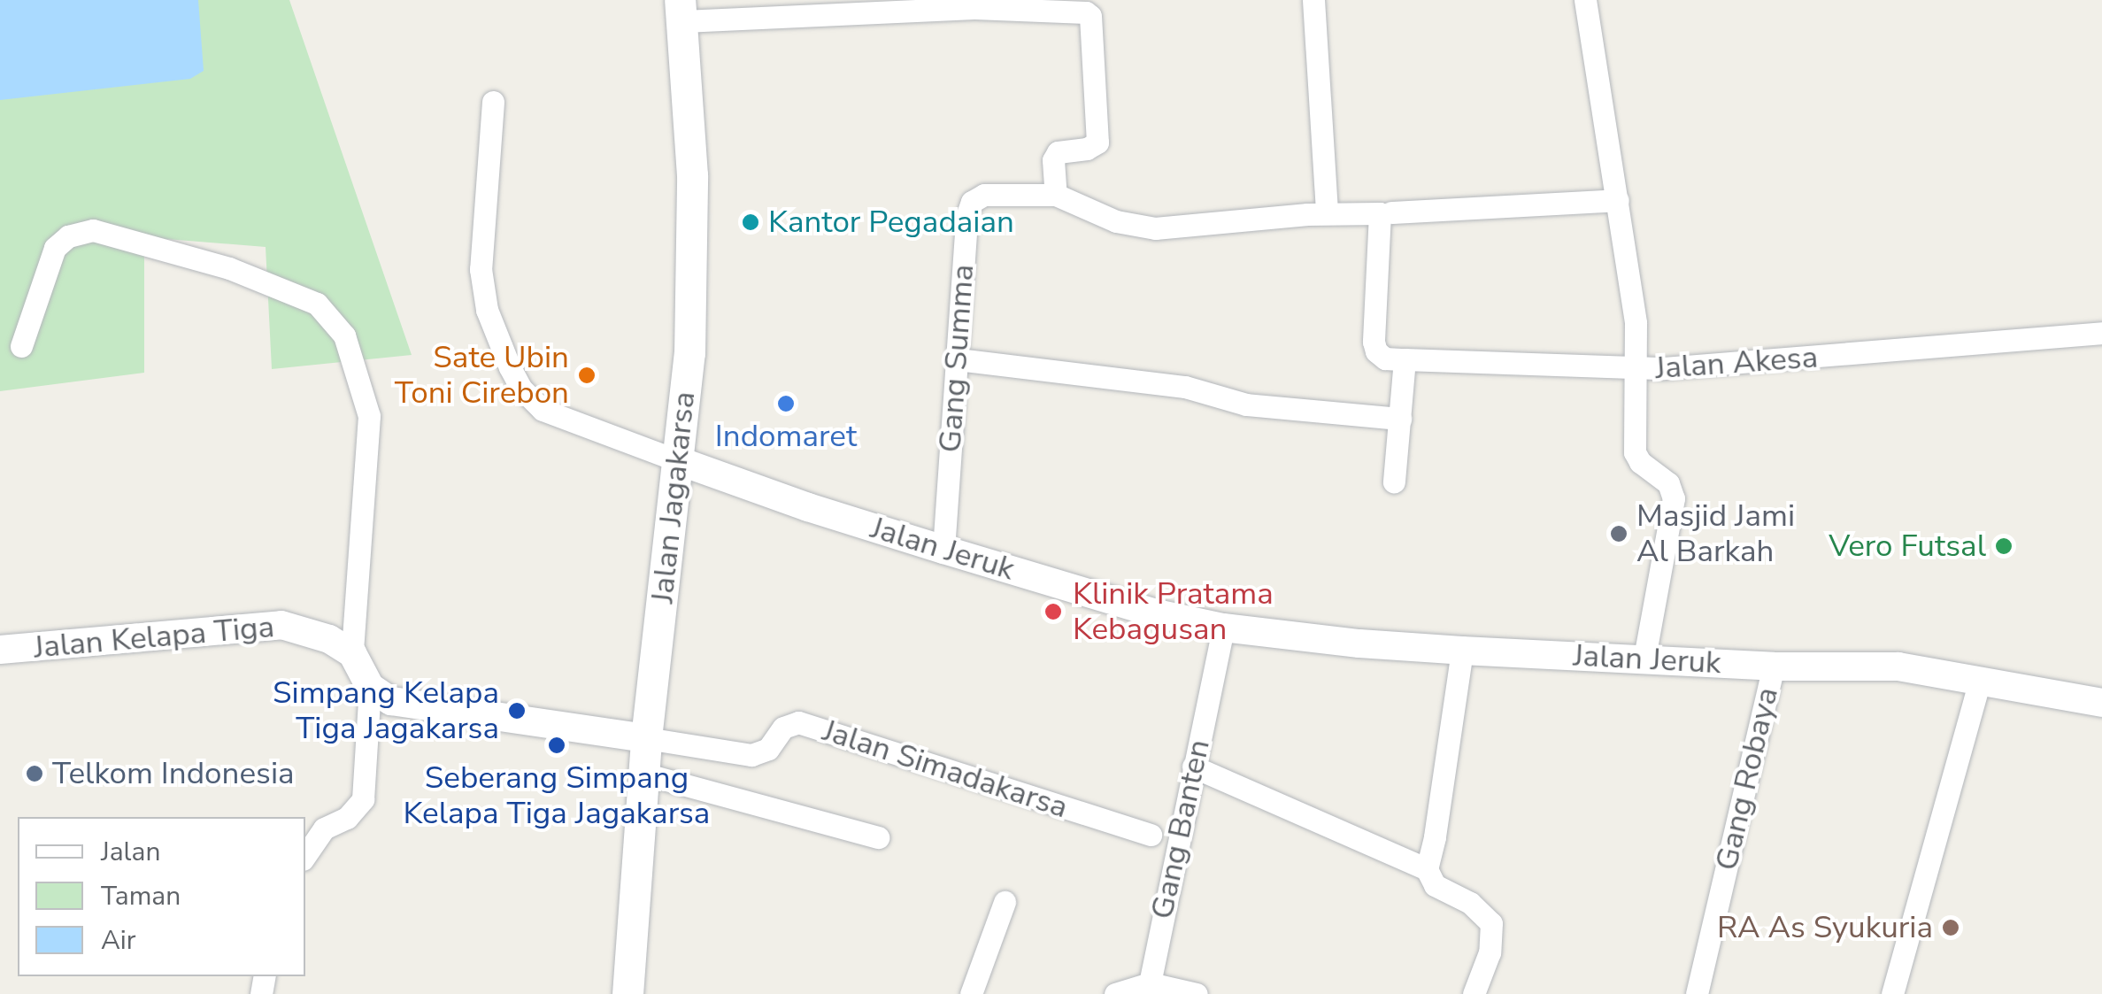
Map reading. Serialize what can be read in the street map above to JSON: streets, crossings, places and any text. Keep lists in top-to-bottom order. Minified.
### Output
{"streets":{"main road":["Jalan Jagakarsa"],"street":["Gang Summa","Jalan Akesa","Jalan Jeruk","Jalan Kelapa Tiga","Jalan Simadakarsa","Gang Robaya","Gang Banten"]},"crossings":[["Gang Summa","Jalan Jeruk"],["Jalan Jagakarsa","Jalan Jeruk"],["Jalan Jagakarsa","Jalan Simadakarsa"],["Jalan Jeruk","Gang Robaya"],["Jalan Jeruk","Gang Banten"]],"places":["Kantor Pegadaian","Sate Ubin Toni Cirebon","Indomaret","Masjid Jami Al Barkah","Vero Futsal","Klinik Pratama Kebagusan","Simpang Kelapa Tiga Jagakarsa","Seberang Simpang Kelapa Tiga Jagakarsa","Telkom Indonesia","RA As Syukuria"],"legend":["Jalan","Taman","Air"]}
